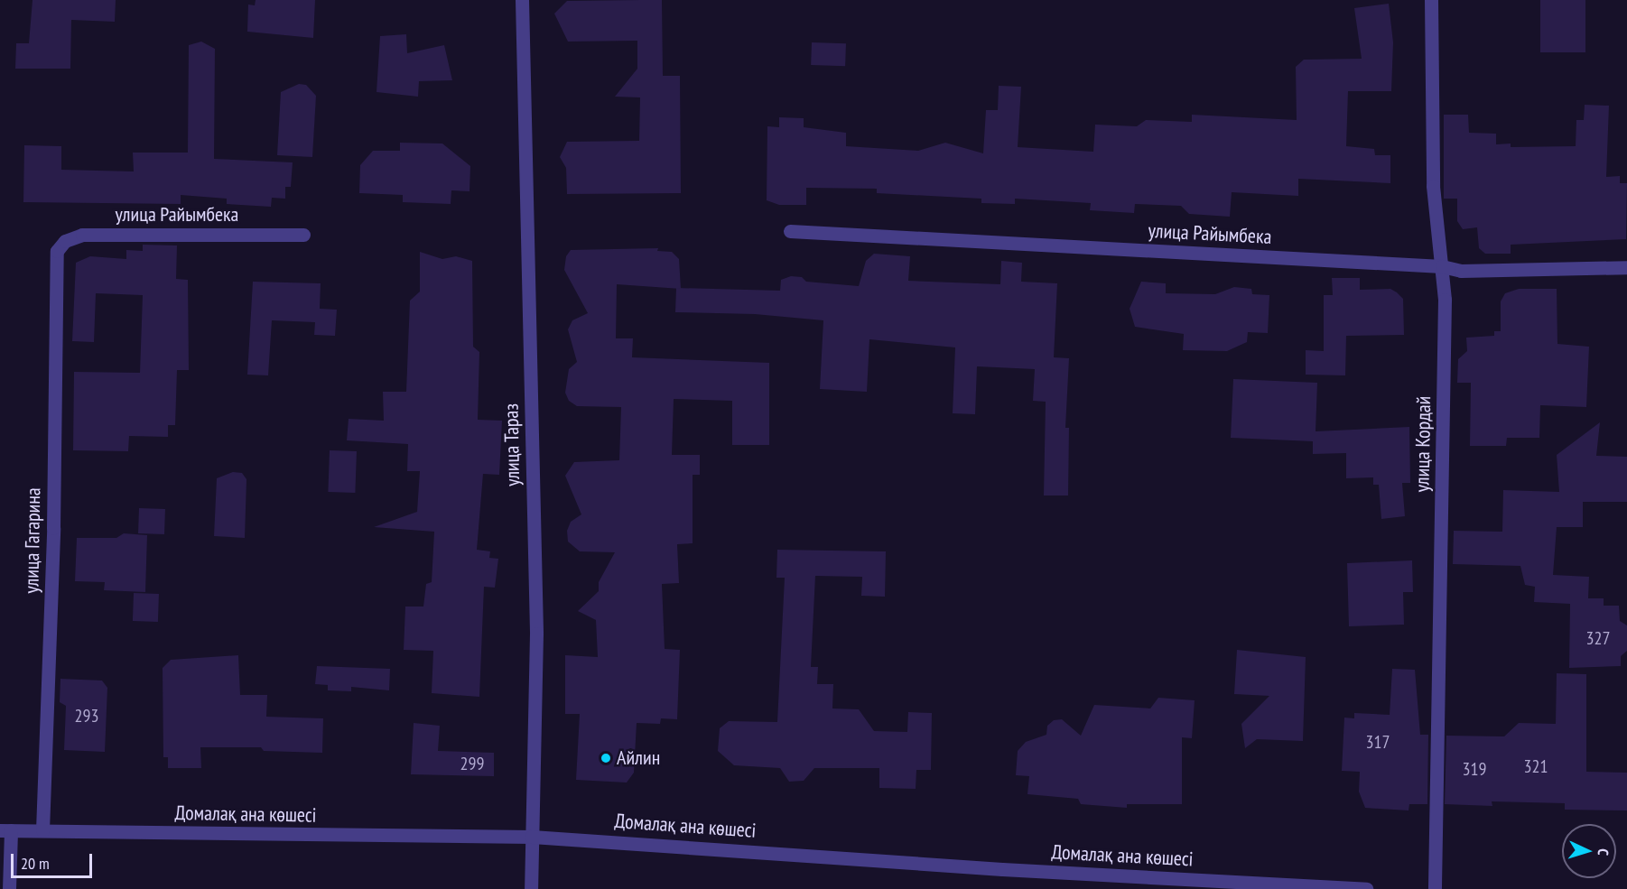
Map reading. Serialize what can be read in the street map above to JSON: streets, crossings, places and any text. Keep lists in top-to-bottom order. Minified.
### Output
{"streets":{"street":["улица Райымбека","улица Кордай","улица Тараз","улица Гагарина","Домалақ ана көшесі"]},"crossings":[["улица Райымбека","улица Кордай"],["улица Райымбека","улица Гагарина"],["улица Тараз","Домалақ ана көшесі"],["улица Гагарина","Домалақ ана көшесі"]],"places":["Айлин"],"house_numbers":["327","293","317","299","321","319"],"scale_bar":"20 m","north":"right"}
